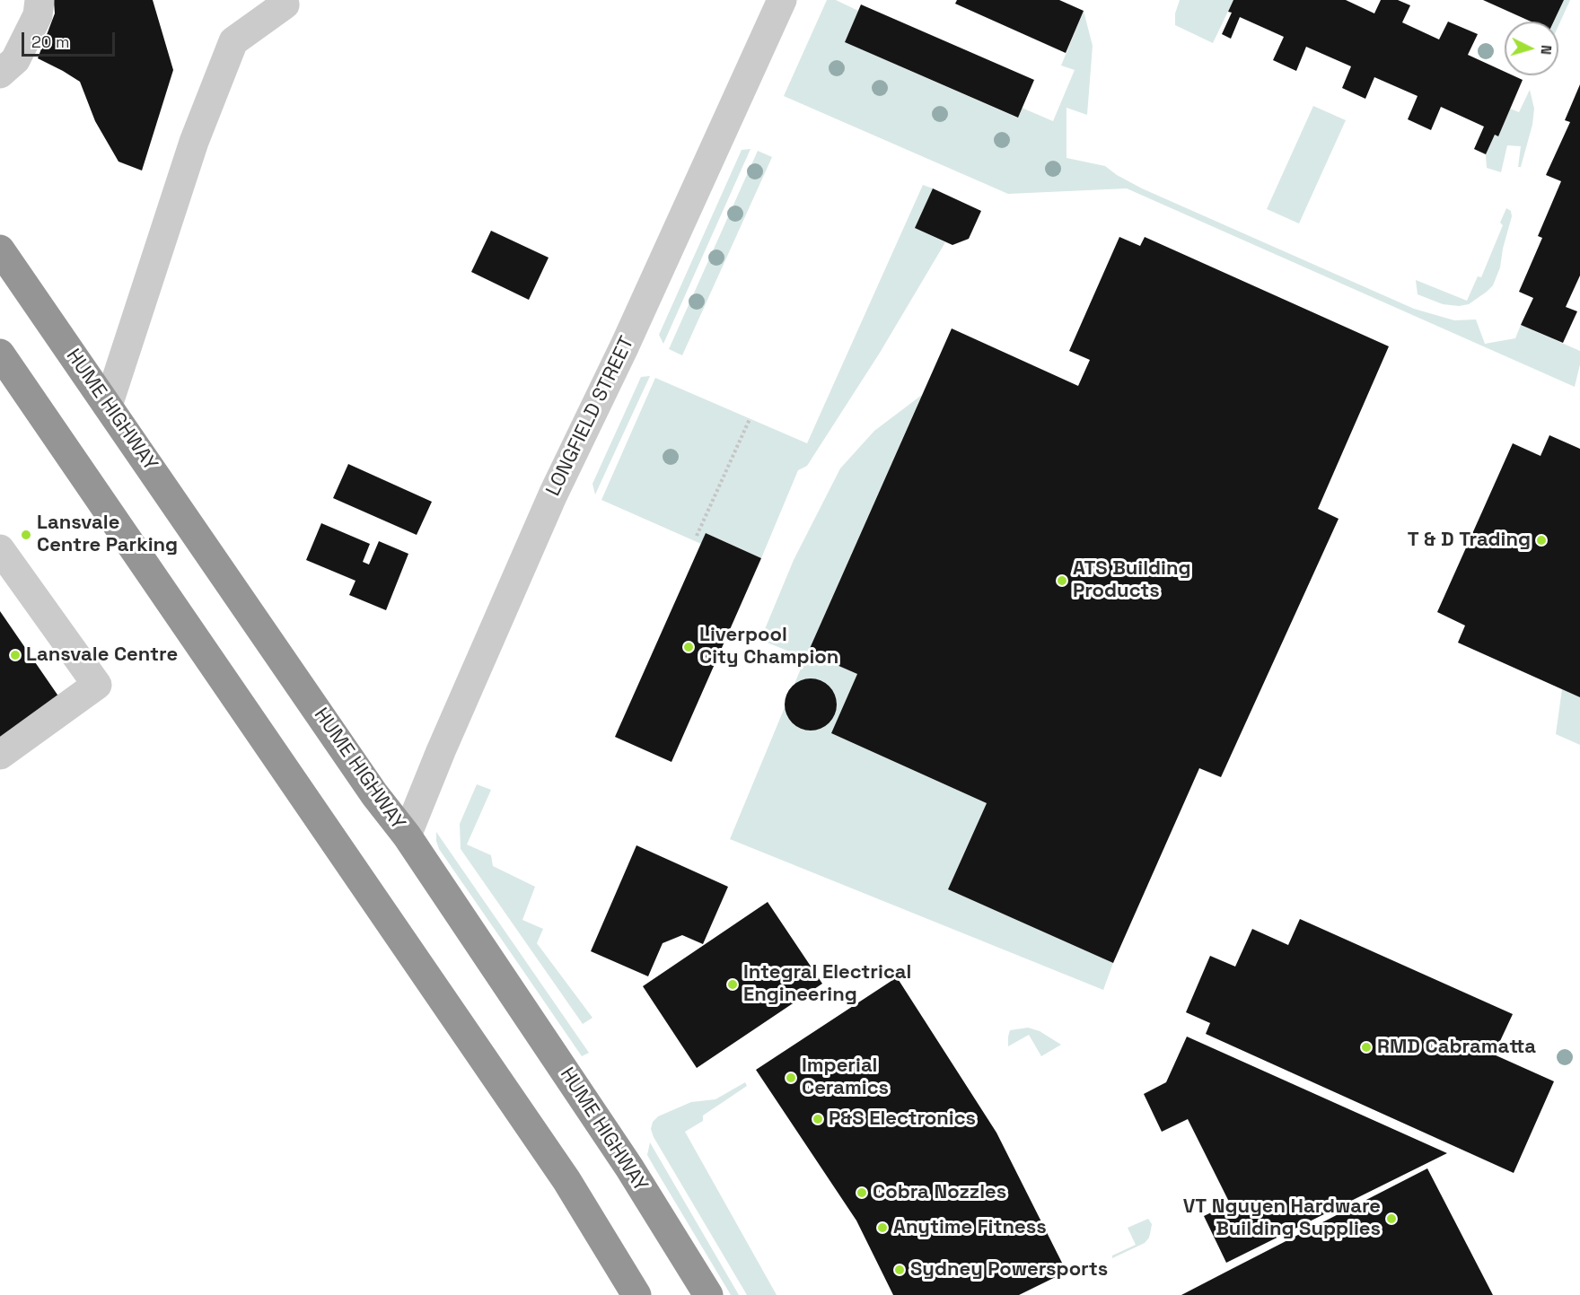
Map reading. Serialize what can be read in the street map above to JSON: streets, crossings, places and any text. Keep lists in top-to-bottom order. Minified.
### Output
{"streets":{"highway":["HUME HIGHWAY"],"street":["LONGFIELD STREET"]},"crossings":[["HUME HIGHWAY","LONGFIELD STREET"]],"places":["Lansvale Centre Parking","T & D Trading","ATS Building Products","Liverpool City Champion","Lansvale Centre","Integral Electrical Engineering","RMD Cabramatta","Imperial Ceramics","P&S Electronics","Cobra Nozzles","VT Nguyen Hardware Building Supplies","Anytime Fitness","Sydney Powersports"],"scale_bar":"20 m","north":"right"}
